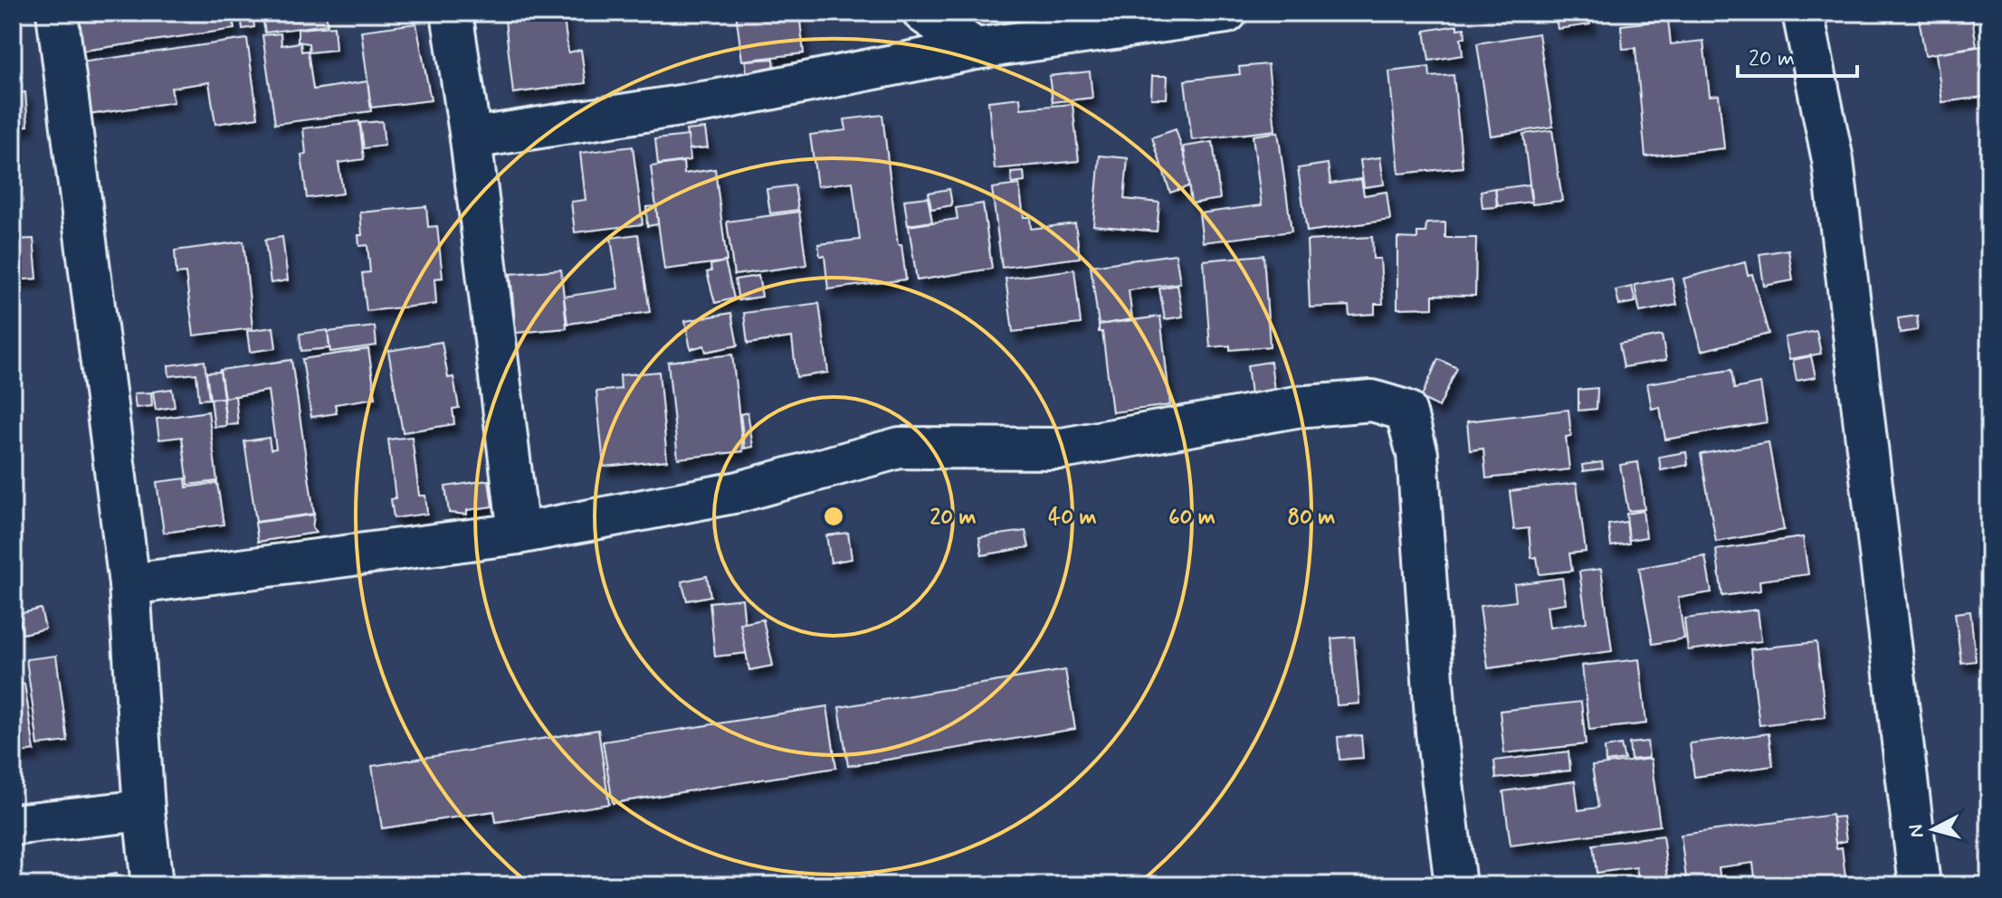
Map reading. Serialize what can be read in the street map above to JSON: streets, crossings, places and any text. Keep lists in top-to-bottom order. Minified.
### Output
{"scale_bar":"20 m","north":"left","rings":["20 m","40 m","60 m","80 m"]}
